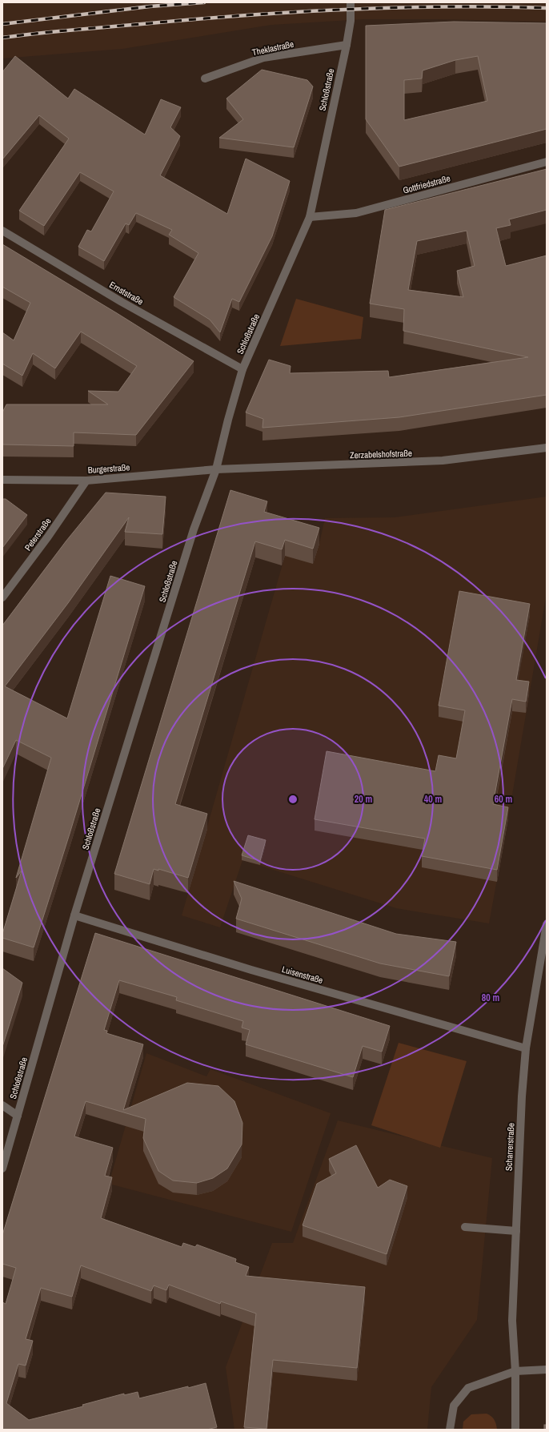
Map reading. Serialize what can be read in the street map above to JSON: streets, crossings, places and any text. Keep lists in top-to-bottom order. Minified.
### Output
{"streets":{"street":["Theklastraße","Schloßstraße","Gottfriedstraße","Ernststraße","Zerzabelshofstraße","Burgerstraße","Peterstraße","Luisenstraße","Scharrerstraße"]},"crossings":[["Theklastraße","Schloßstraße"],["Schloßstraße","Gottfriedstraße"],["Schloßstraße","Ernststraße"],["Schloßstraße","Zerzabelshofstraße"],["Schloßstraße","Burgerstraße"],["Schloßstraße","Luisenstraße"],["Zerzabelshofstraße","Burgerstraße"],["Burgerstraße","Peterstraße"],["Luisenstraße","Scharrerstraße"]],"rings":["20 m","40 m","60 m","80 m"]}
